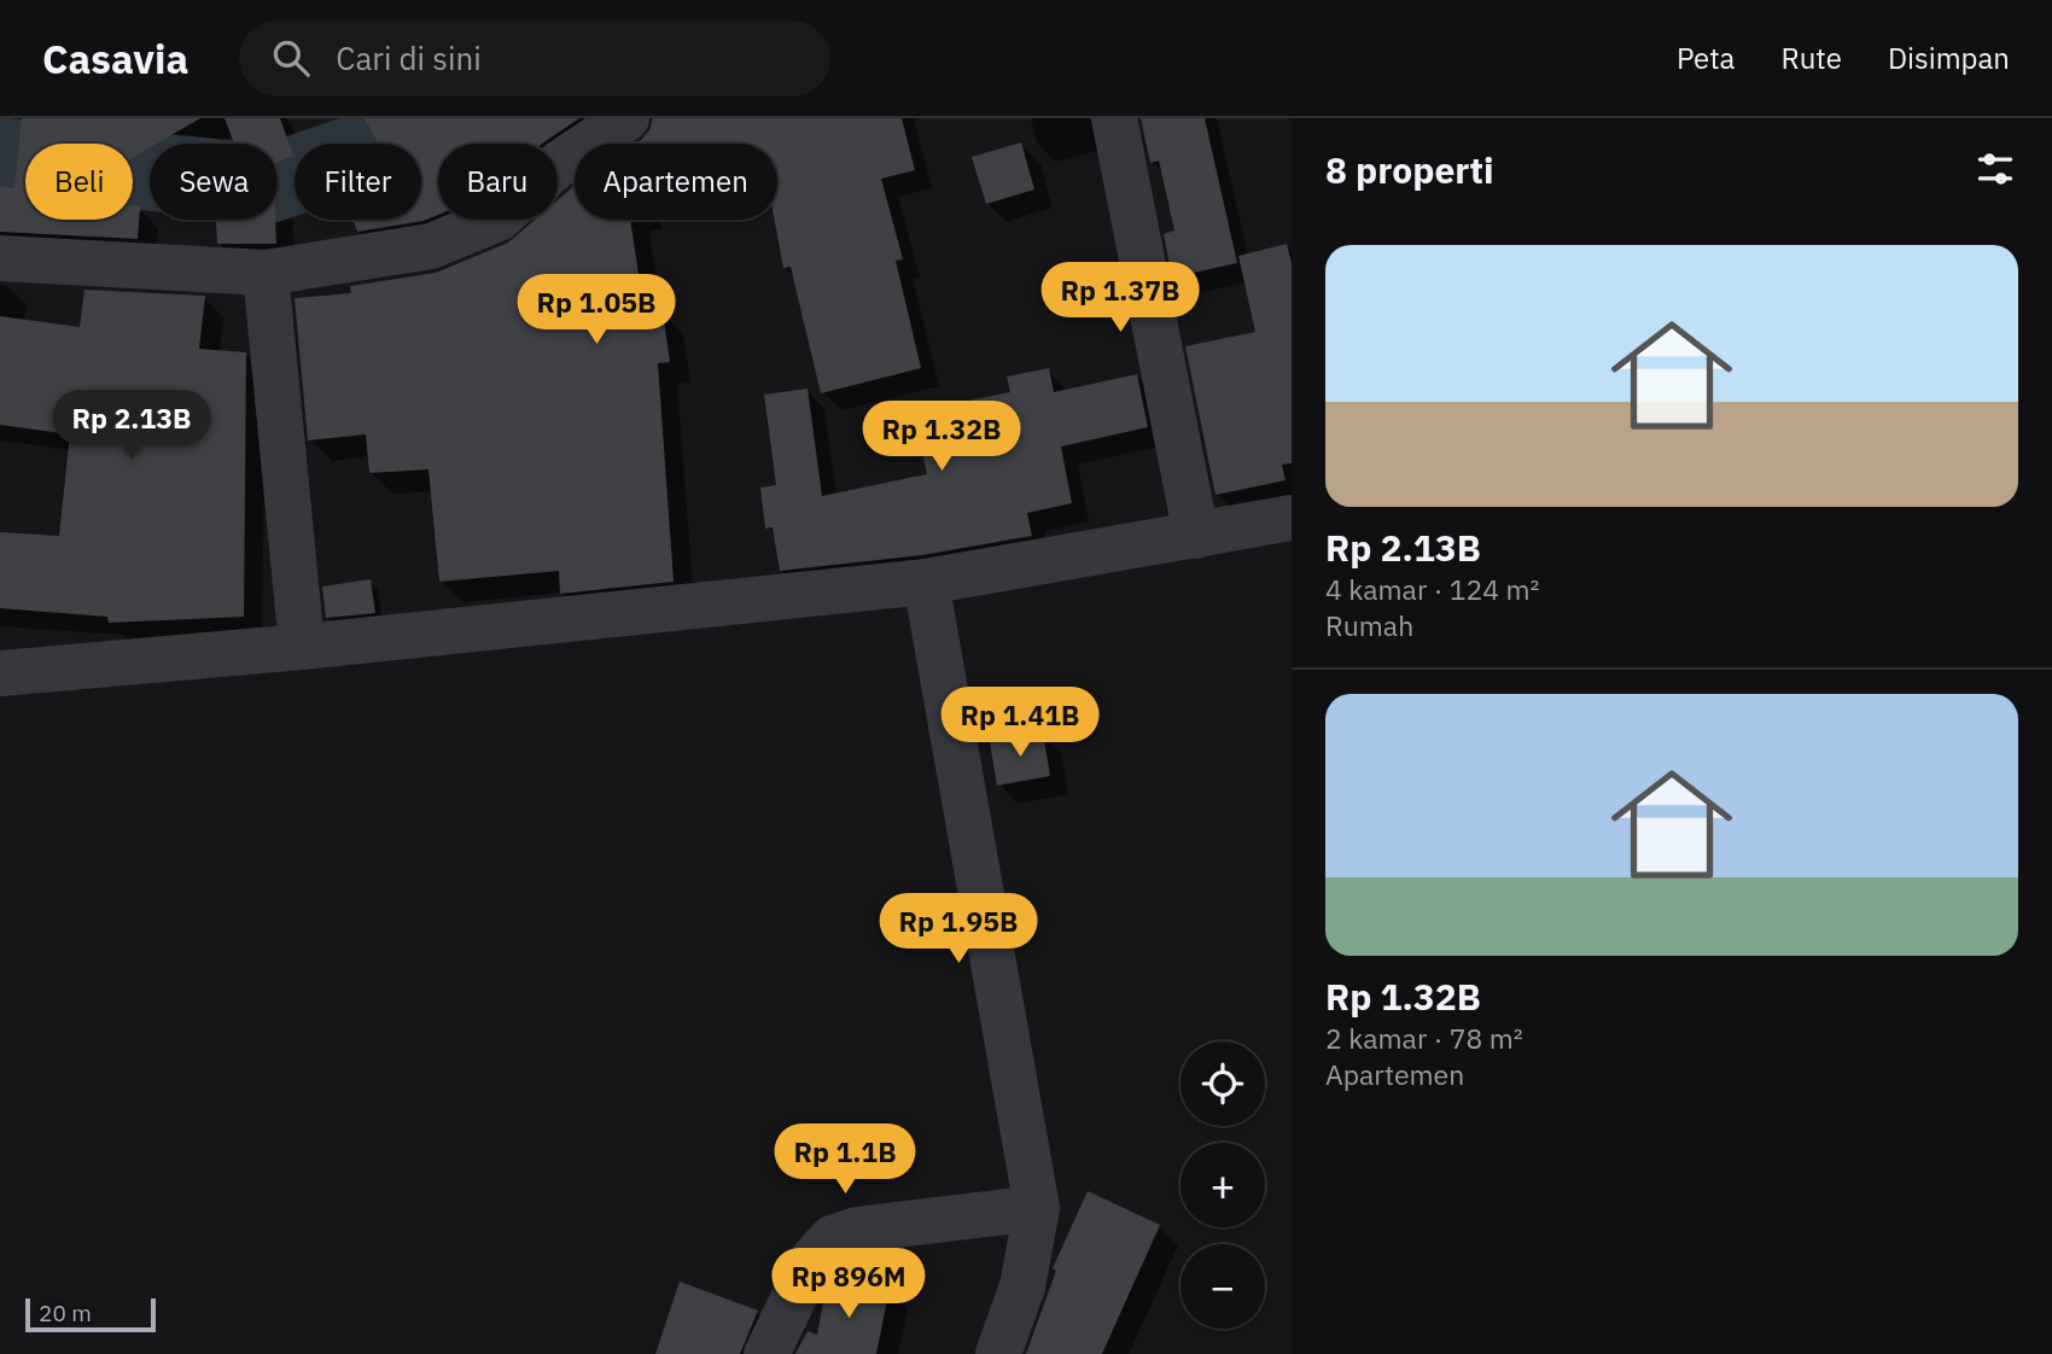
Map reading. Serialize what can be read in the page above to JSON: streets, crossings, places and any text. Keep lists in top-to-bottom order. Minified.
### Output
{"scale_bar":"20 m","page":{"header":"Casavia","search":"Cari di sini","nav":["Peta","Rute","Disimpan"],"heading":"8 properti","chip":["Beli","Sewa","Filter","Baru","Apartemen"],"list":[{"name":"Rp 2.13B","note":"4 kamar · 124 m² · Rumah"},{"name":"Rp 1.32B","note":"2 kamar · 78 m² · Apartemen"}],"price":["Rp 1.37B","Rp 1.05B","Rp 2.13B","Rp 1.32B","Rp 1.41B","Rp 1.95B","Rp 1.1B","Rp 896M"],"map_buttons":["+","−"],"scale":"20 m"}}
